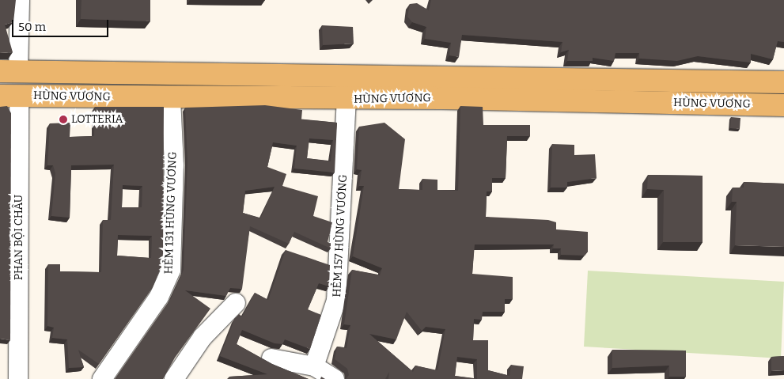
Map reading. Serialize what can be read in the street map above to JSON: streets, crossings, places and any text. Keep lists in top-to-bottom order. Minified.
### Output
{"streets":{"main road":["HÙNG VƯƠNG"],"street":["HẺM 131 HÙNG VƯƠNG","HẺM 157 HÙNG VƯƠNG","PHAN BỘI CHÂU"]},"crossings":[["HÙNG VƯƠNG","HẺM 131 HÙNG VƯƠNG"],["HÙNG VƯƠNG","HẺM 157 HÙNG VƯƠNG"],["HÙNG VƯƠNG","PHAN BỘI CHÂU"]],"places":["LOTTERIA"],"scale_bar":"50 m"}
